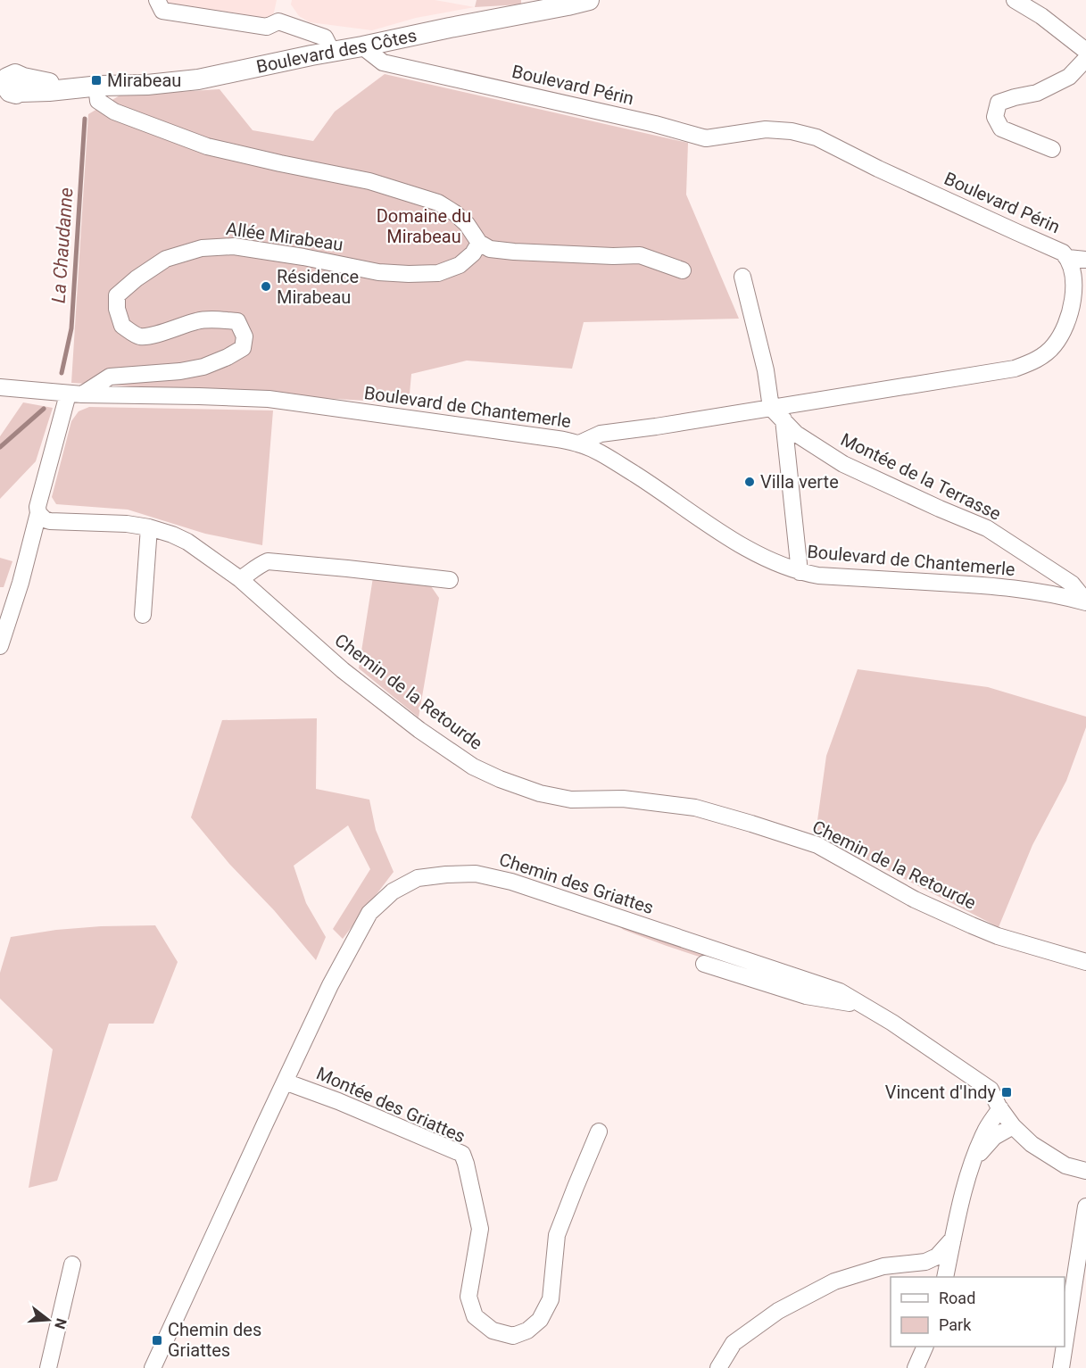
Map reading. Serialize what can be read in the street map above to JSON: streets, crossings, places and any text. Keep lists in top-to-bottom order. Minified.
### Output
{"streets":{"main road":["Boulevard des Côtes"],"street":["Boulevard Périn","Allée Mirabeau","Boulevard de Chantemerle","Montée de la Terrasse","Chemin de la Retourde","Chemin des Griattes","Montée des Griattes"]},"crossings":[["Boulevard des Côtes","Boulevard Périn"],["Boulevard Périn","Boulevard de Chantemerle"],["Boulevard Périn","Montée de la Terrasse"],["Allée Mirabeau","Boulevard de Chantemerle"],["Boulevard de Chantemerle","Montée de la Terrasse"],["Chemin des Griattes","Montée des Griattes"]],"water":["La Chaudanne"],"parks":["Domaine du Mirabeau"],"places":{"transit":["Mirabeau","Vincent d'Indy","Chemin des Griattes"],"other":["Résidence Mirabeau","Villa verte"]},"legend":["Road","Park"],"north":"right"}
